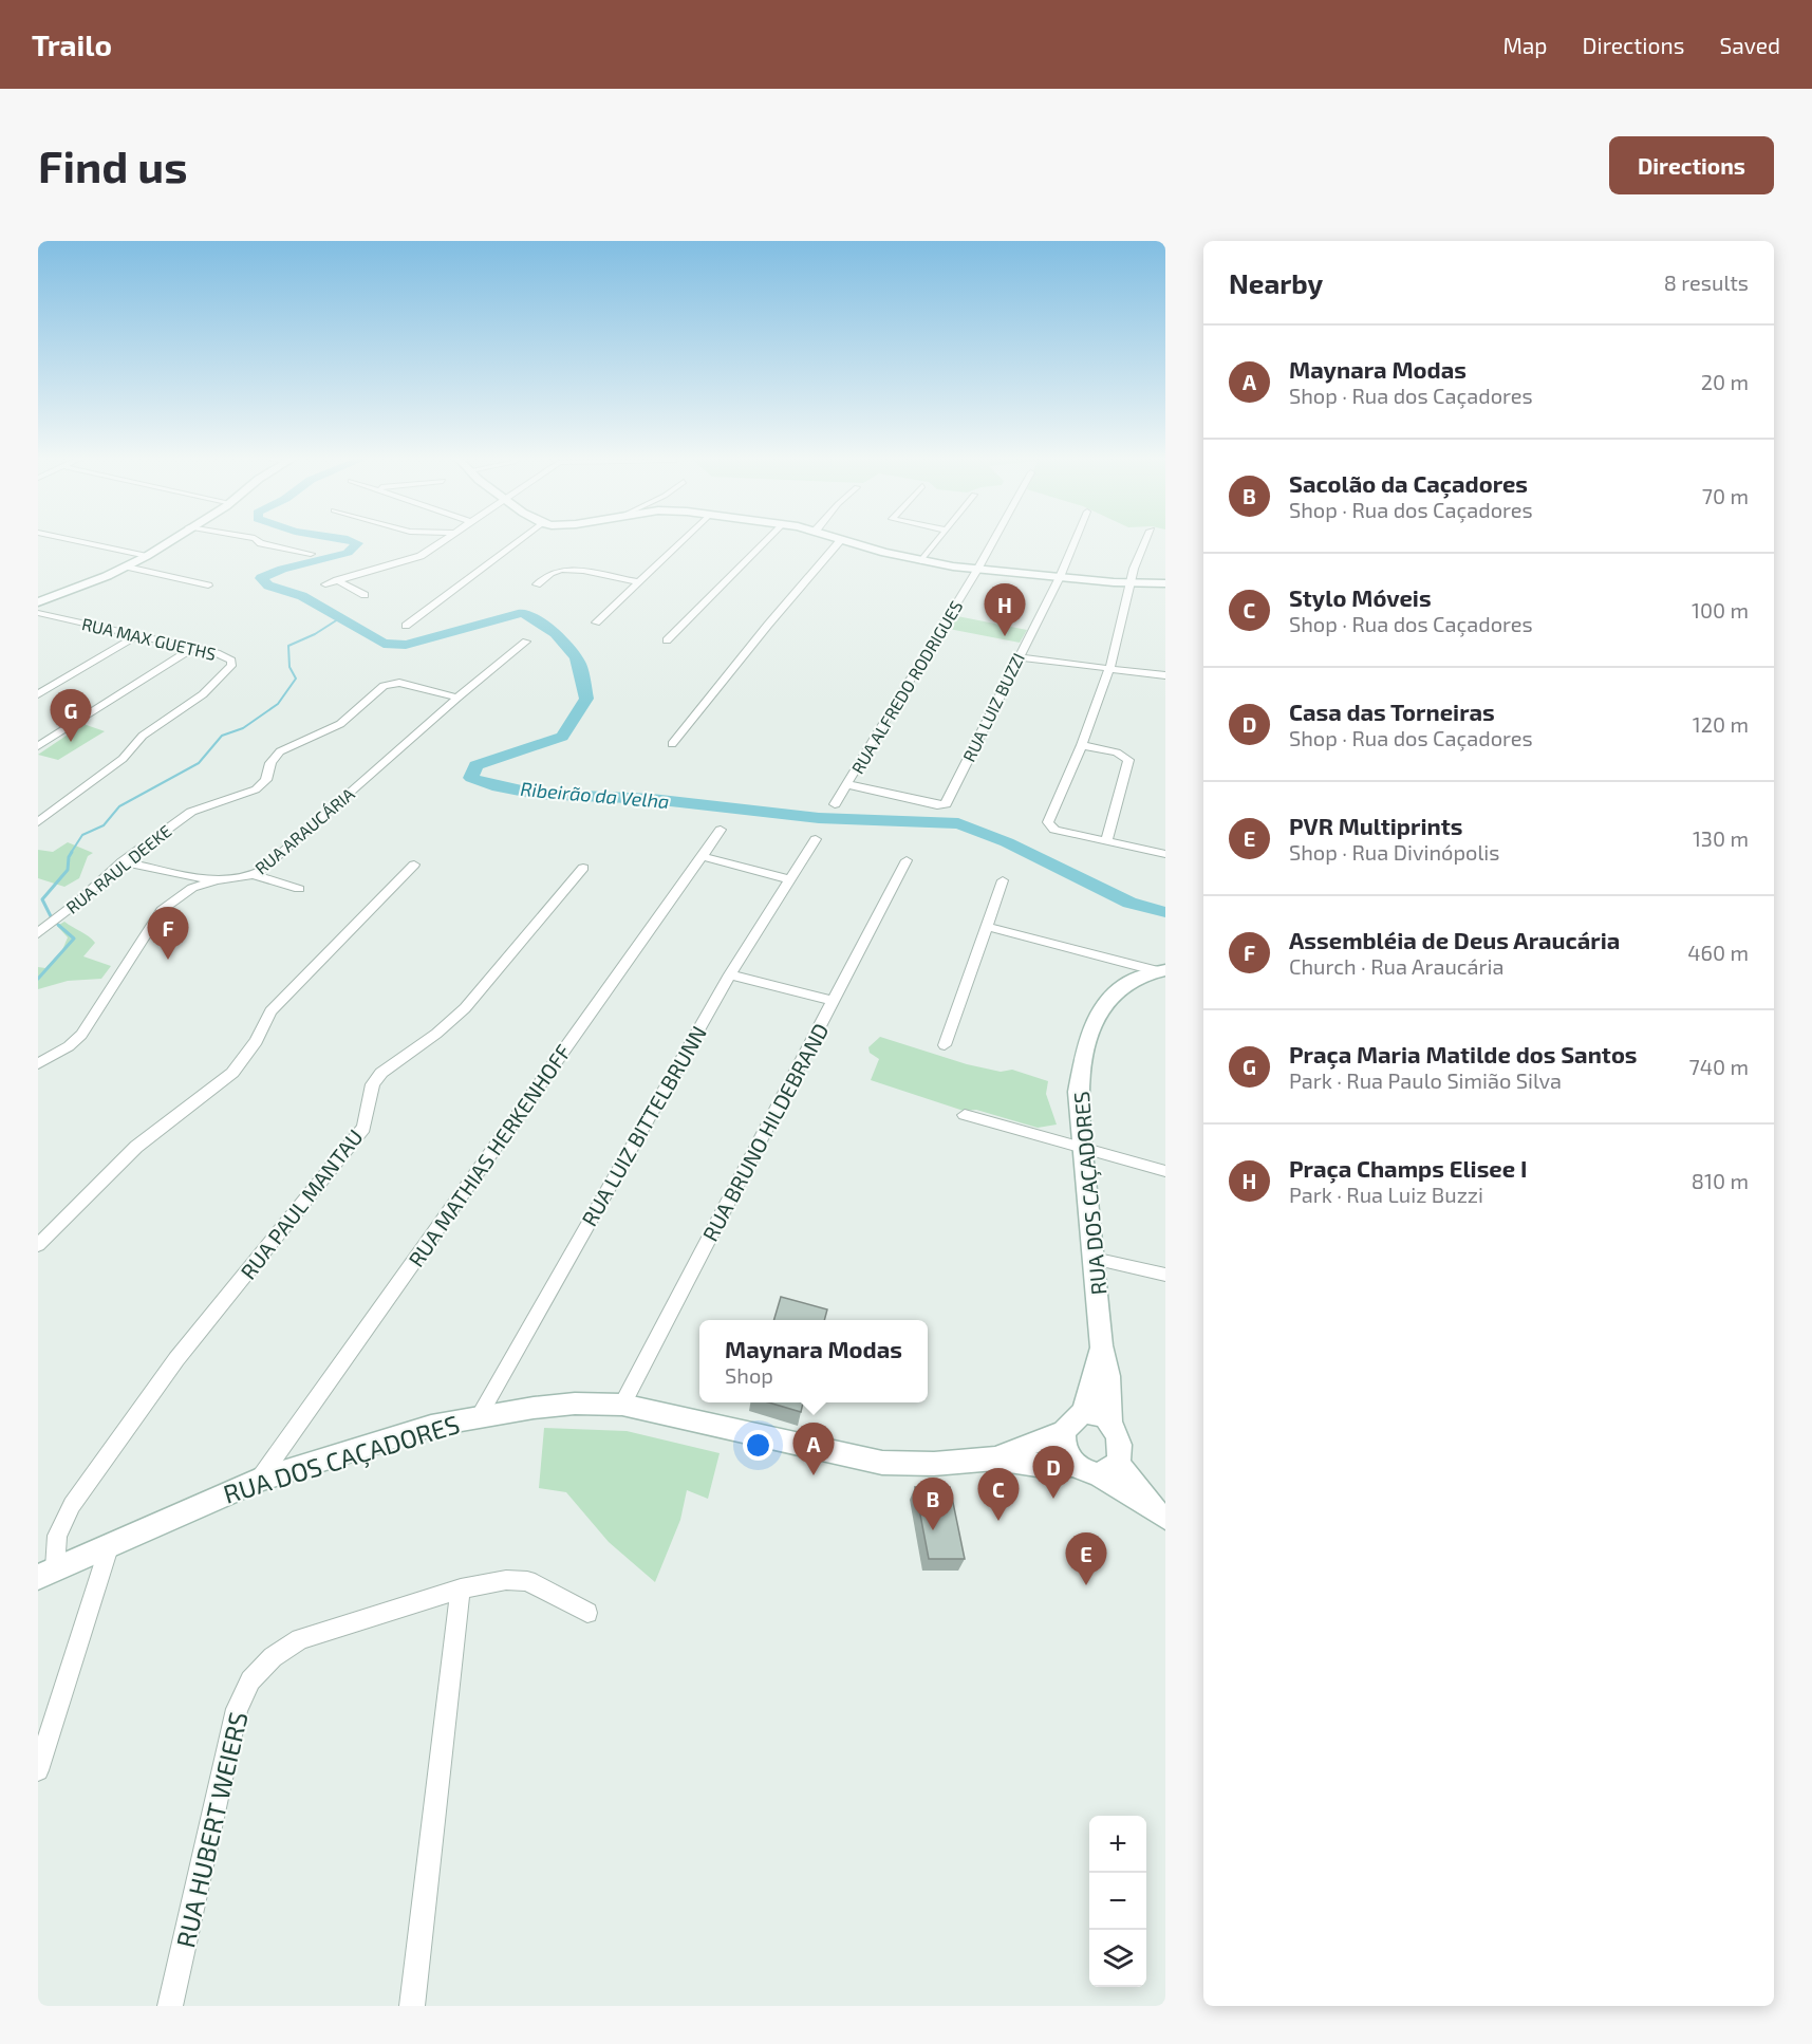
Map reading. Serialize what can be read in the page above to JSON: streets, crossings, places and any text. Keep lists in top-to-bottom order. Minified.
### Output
{"streets":{"main road":["RUA DOS CAÇADORES"],"street":["RUA MAX GUETHS","RUA ALFREDO RODRIGUES","RUA LUIZ BUZZI","RUA ARAUCÁRIA","RUA RAUL DEEKE","RUA LUIZ BITTELBRUNN","RUA BRUNO HILDEBRAND","RUA MATHIAS HERKENHOFF","RUA PAUL MANTAU","RUA HUBERT WEIERS"]},"crossings":[["RUA ALFREDO RODRIGUES","RUA LUIZ BUZZI"],["RUA ARAUCÁRIA","RUA RAUL DEEKE"],["RUA LUIZ BITTELBRUNN","RUA DOS CAÇADORES"],["RUA BRUNO HILDEBRAND","RUA DOS CAÇADORES"],["RUA MATHIAS HERKENHOFF","RUA DOS CAÇADORES"],["RUA DOS CAÇADORES","RUA PAUL MANTAU"]],"water":["Ribeirão da Velha"],"page":{"header":"Trailo","nav":["Map","Directions","Saved"],"buttons":"Directions","title":"Find us","heading":["Nearby","8 results"],"list":[{"mark":"A","name":"Maynara Modas","note":"Shop · Rua dos Caçadores","value":"20 m"},{"mark":"B","name":"Sacolão da Caçadores","note":"Shop · Rua dos Caçadores","value":"70 m"},{"mark":"C","name":"Stylo Móveis","note":"Shop · Rua dos Caçadores","value":"100 m"},{"mark":"D","name":"Casa das Torneiras","note":"Shop · Rua dos Caçadores","value":"120 m"},{"mark":"E","name":"PVR Multiprints","note":"Shop · Rua Divinópolis","value":"130 m"},{"mark":"F","name":"Assembléia de Deus Araucária","note":"Church · Rua Araucária","value":"460 m"},{"mark":"G","name":"Praça Maria Matilde dos Santos","note":"Park · Rua Paulo Simião Silva","value":"740 m"},{"mark":"H","name":"Praça Champs Elisee I","note":"Park · Rua Luiz Buzzi","value":"810 m"}],"pins":["H","G","F","A","D","C","B","E"],"popup":["Maynara Modas","Shop"],"map_buttons":["+","−"]}}
